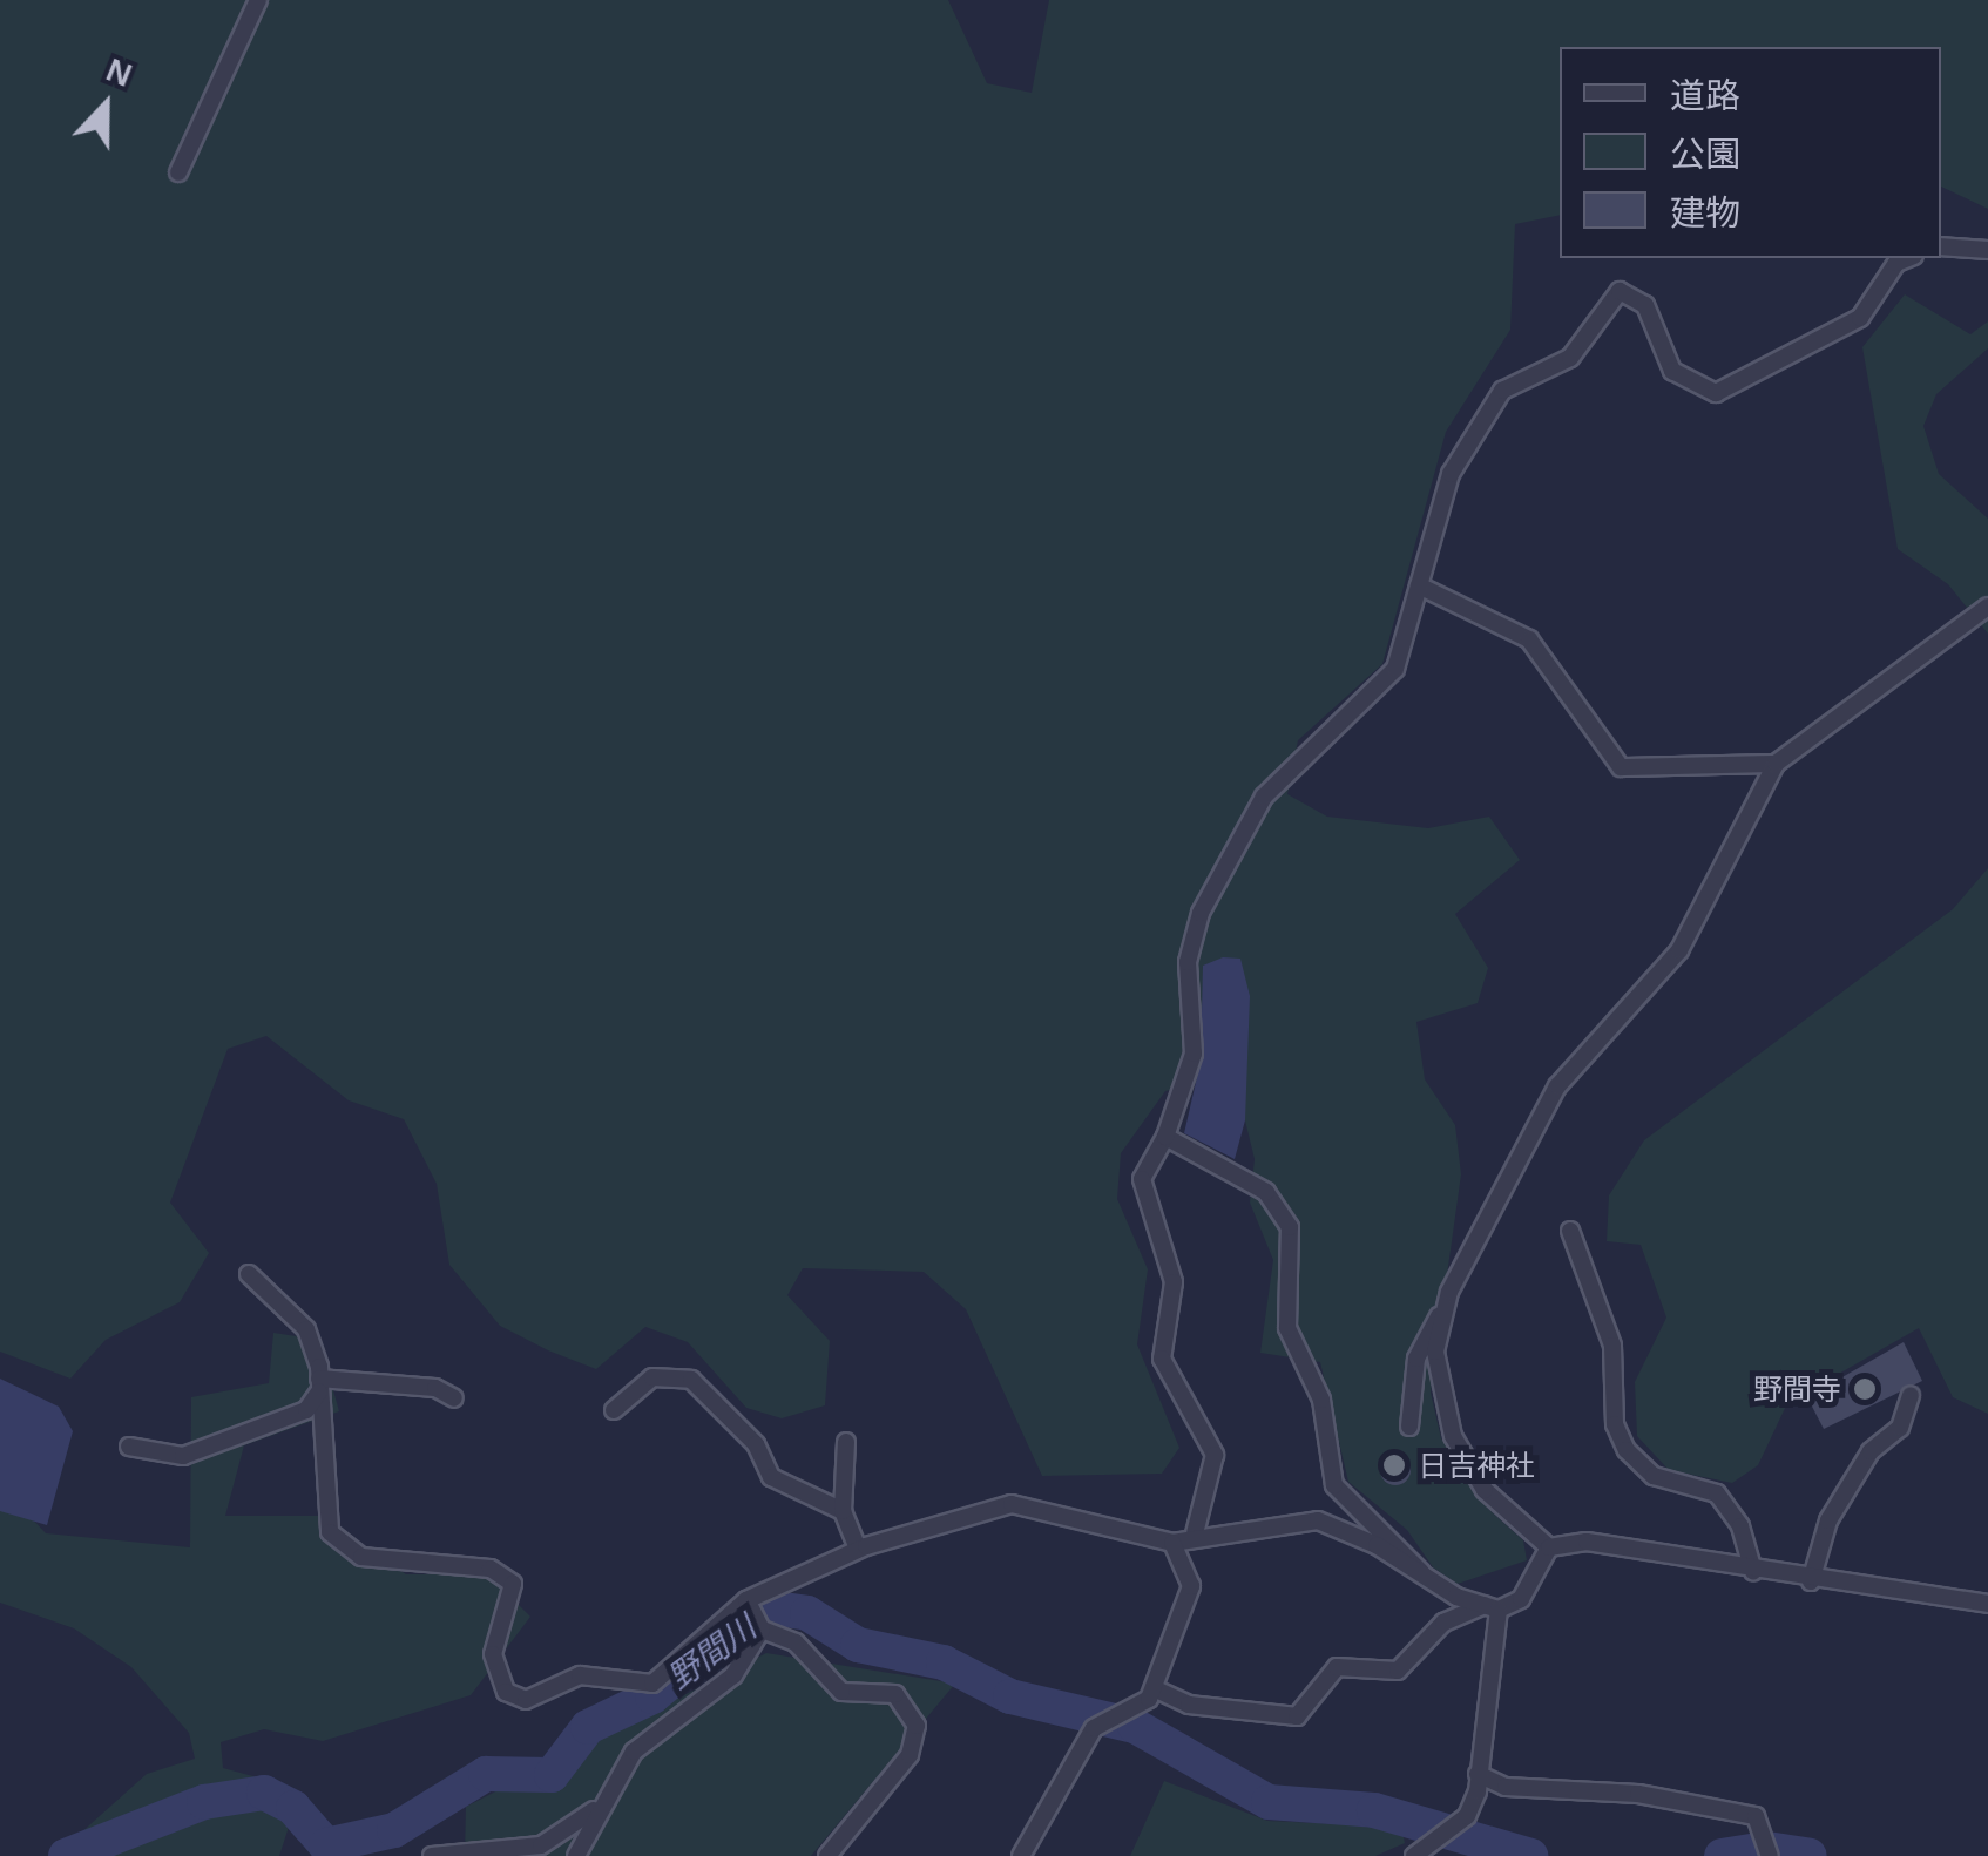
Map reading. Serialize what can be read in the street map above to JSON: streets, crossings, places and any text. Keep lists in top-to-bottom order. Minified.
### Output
{"water":["野間川"],"places":["野間寺","日吉神社"],"legend":["道路","公園","建物"],"north":"top"}
